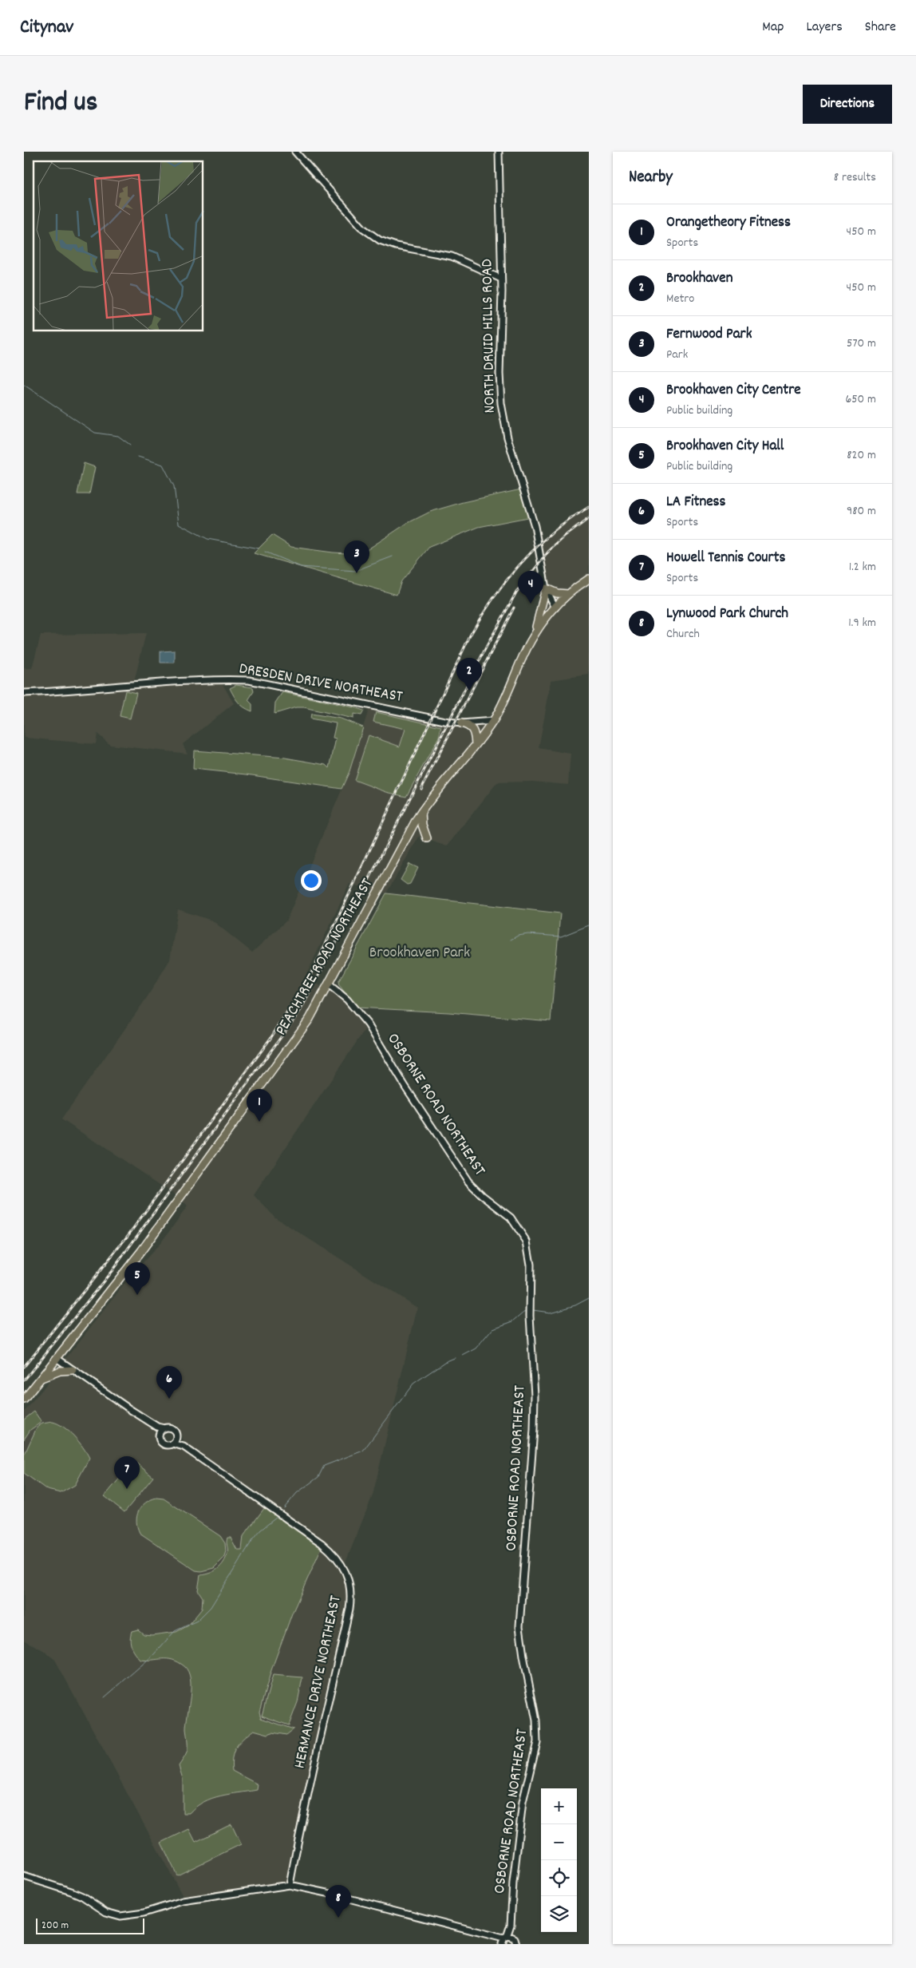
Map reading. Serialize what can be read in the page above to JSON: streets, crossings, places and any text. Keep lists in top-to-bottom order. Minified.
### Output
{"streets":{"highway":["PEACHTREE ROAD NORTHEAST"],"street":["NORTH DRUID HILLS ROAD","DRESDEN DRIVE NORTHEAST","OSBORNE ROAD NORTHEAST","HERMANCE DRIVE NORTHEAST"]},"crossings":[["NORTH DRUID HILLS ROAD","PEACHTREE ROAD NORTHEAST"],["DRESDEN DRIVE NORTHEAST","PEACHTREE ROAD NORTHEAST"],["PEACHTREE ROAD NORTHEAST","OSBORNE ROAD NORTHEAST"],["PEACHTREE ROAD NORTHEAST","HERMANCE DRIVE NORTHEAST"]],"parks":["Brookhaven Park"],"scale_bar":"200 m","page":{"header":"Citynav","nav":["Map","Layers","Share"],"title":"Find us","buttons":"Directions","heading":["Nearby","8 results"],"list":[{"mark":"1","name":"Orangetheory Fitness","note":"Sports","value":"450 m"},{"mark":"2","name":"Brookhaven","note":"Metro","value":"450 m"},{"mark":"3","name":"Fernwood Park","note":"Park","value":"570 m"},{"mark":"4","name":"Brookhaven City Centre","note":"Public building","value":"650 m"},{"mark":"5","name":"Brookhaven City Hall","note":"Public building","value":"820 m"},{"mark":"6","name":"LA Fitness","note":"Sports","value":"980 m"},{"mark":"7","name":"Howell Tennis Courts","note":"Sports","value":"1.2 km"},{"mark":"8","name":"Lynwood Park Church","note":"Church","value":"1.9 km"}],"pins":["3","4","2","1","5","6","7","8"],"map_buttons":["+","−"],"scale":"200 m"}}
